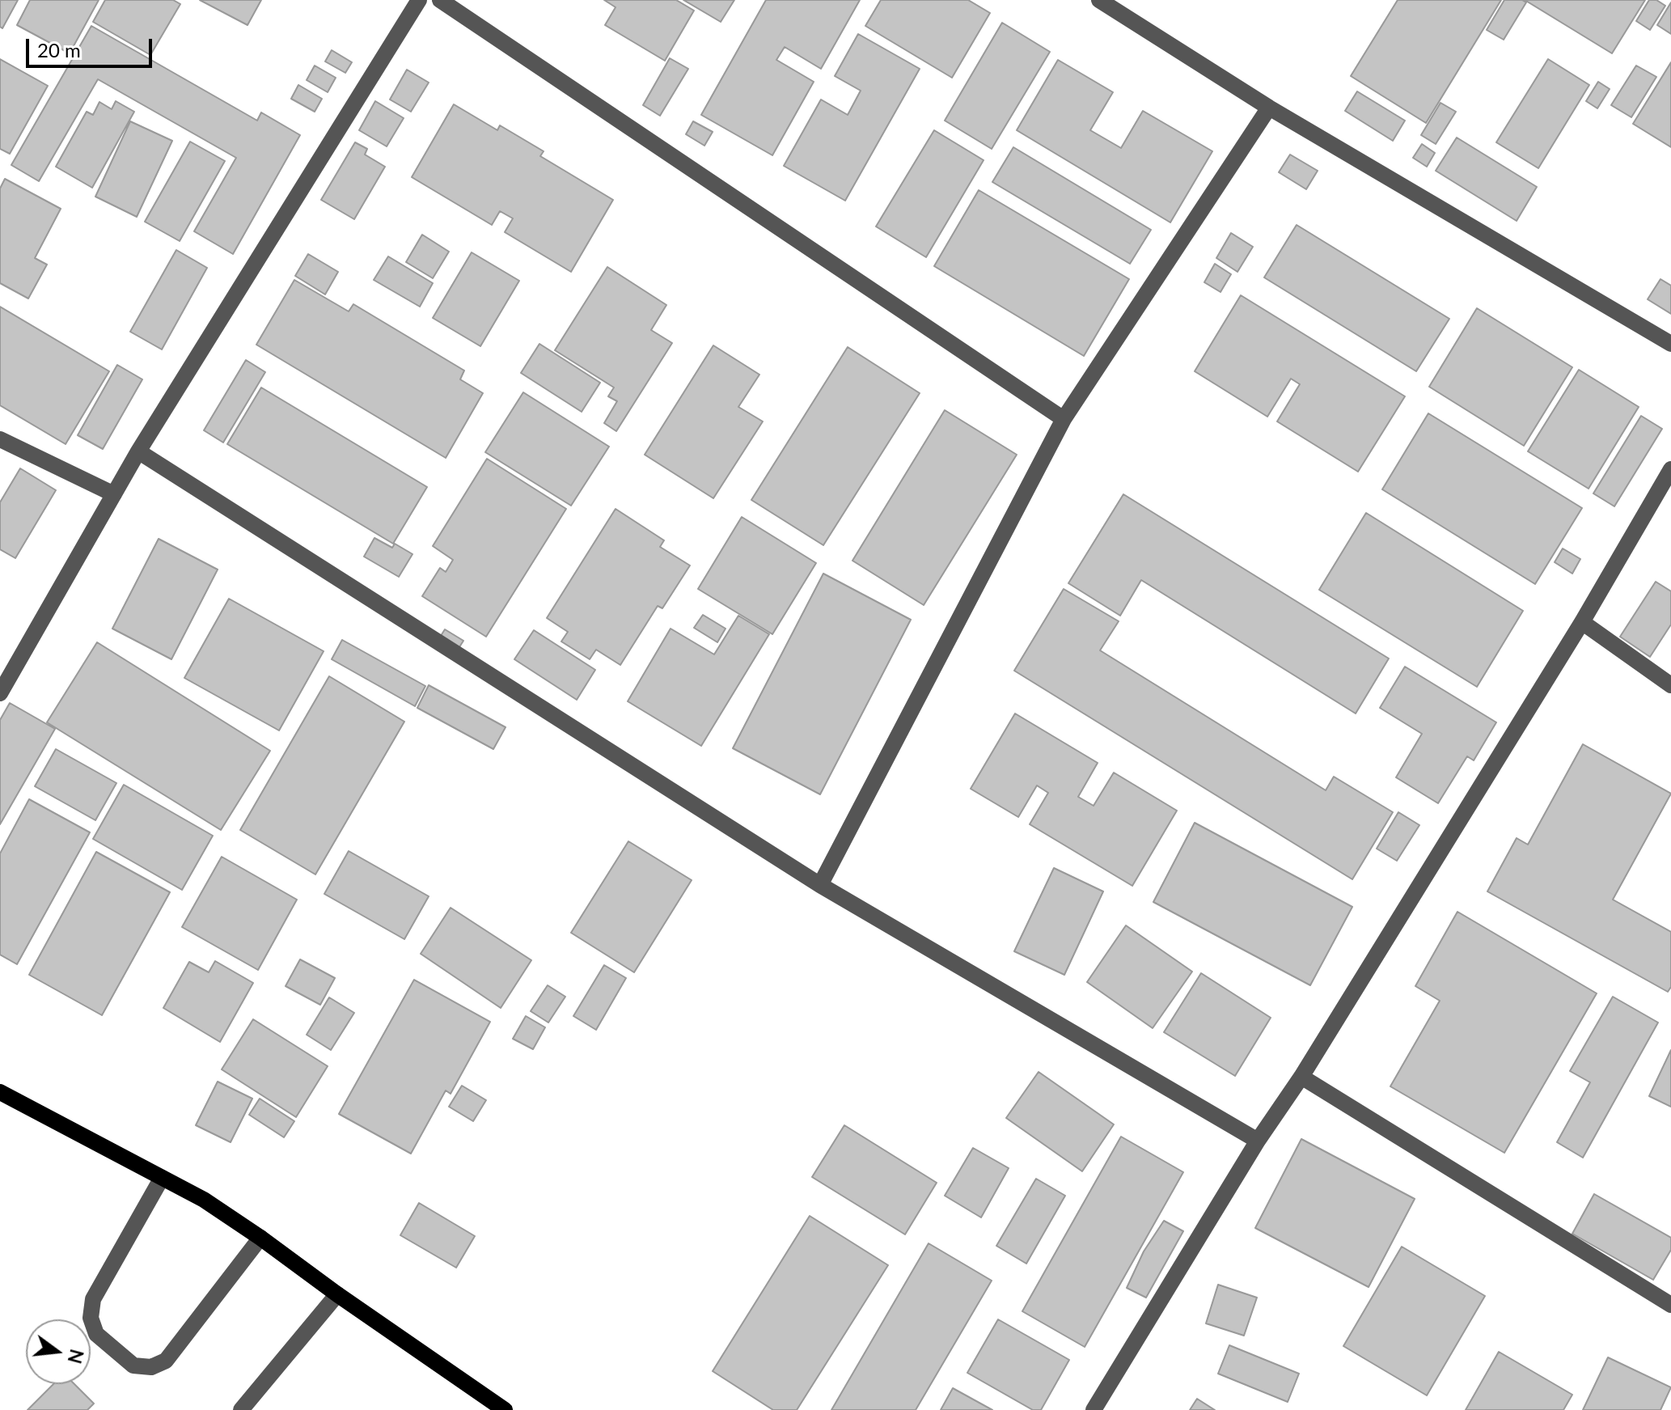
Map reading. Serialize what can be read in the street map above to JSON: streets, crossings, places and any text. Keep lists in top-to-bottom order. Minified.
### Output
{"scale_bar":"20 m","north":"right"}
